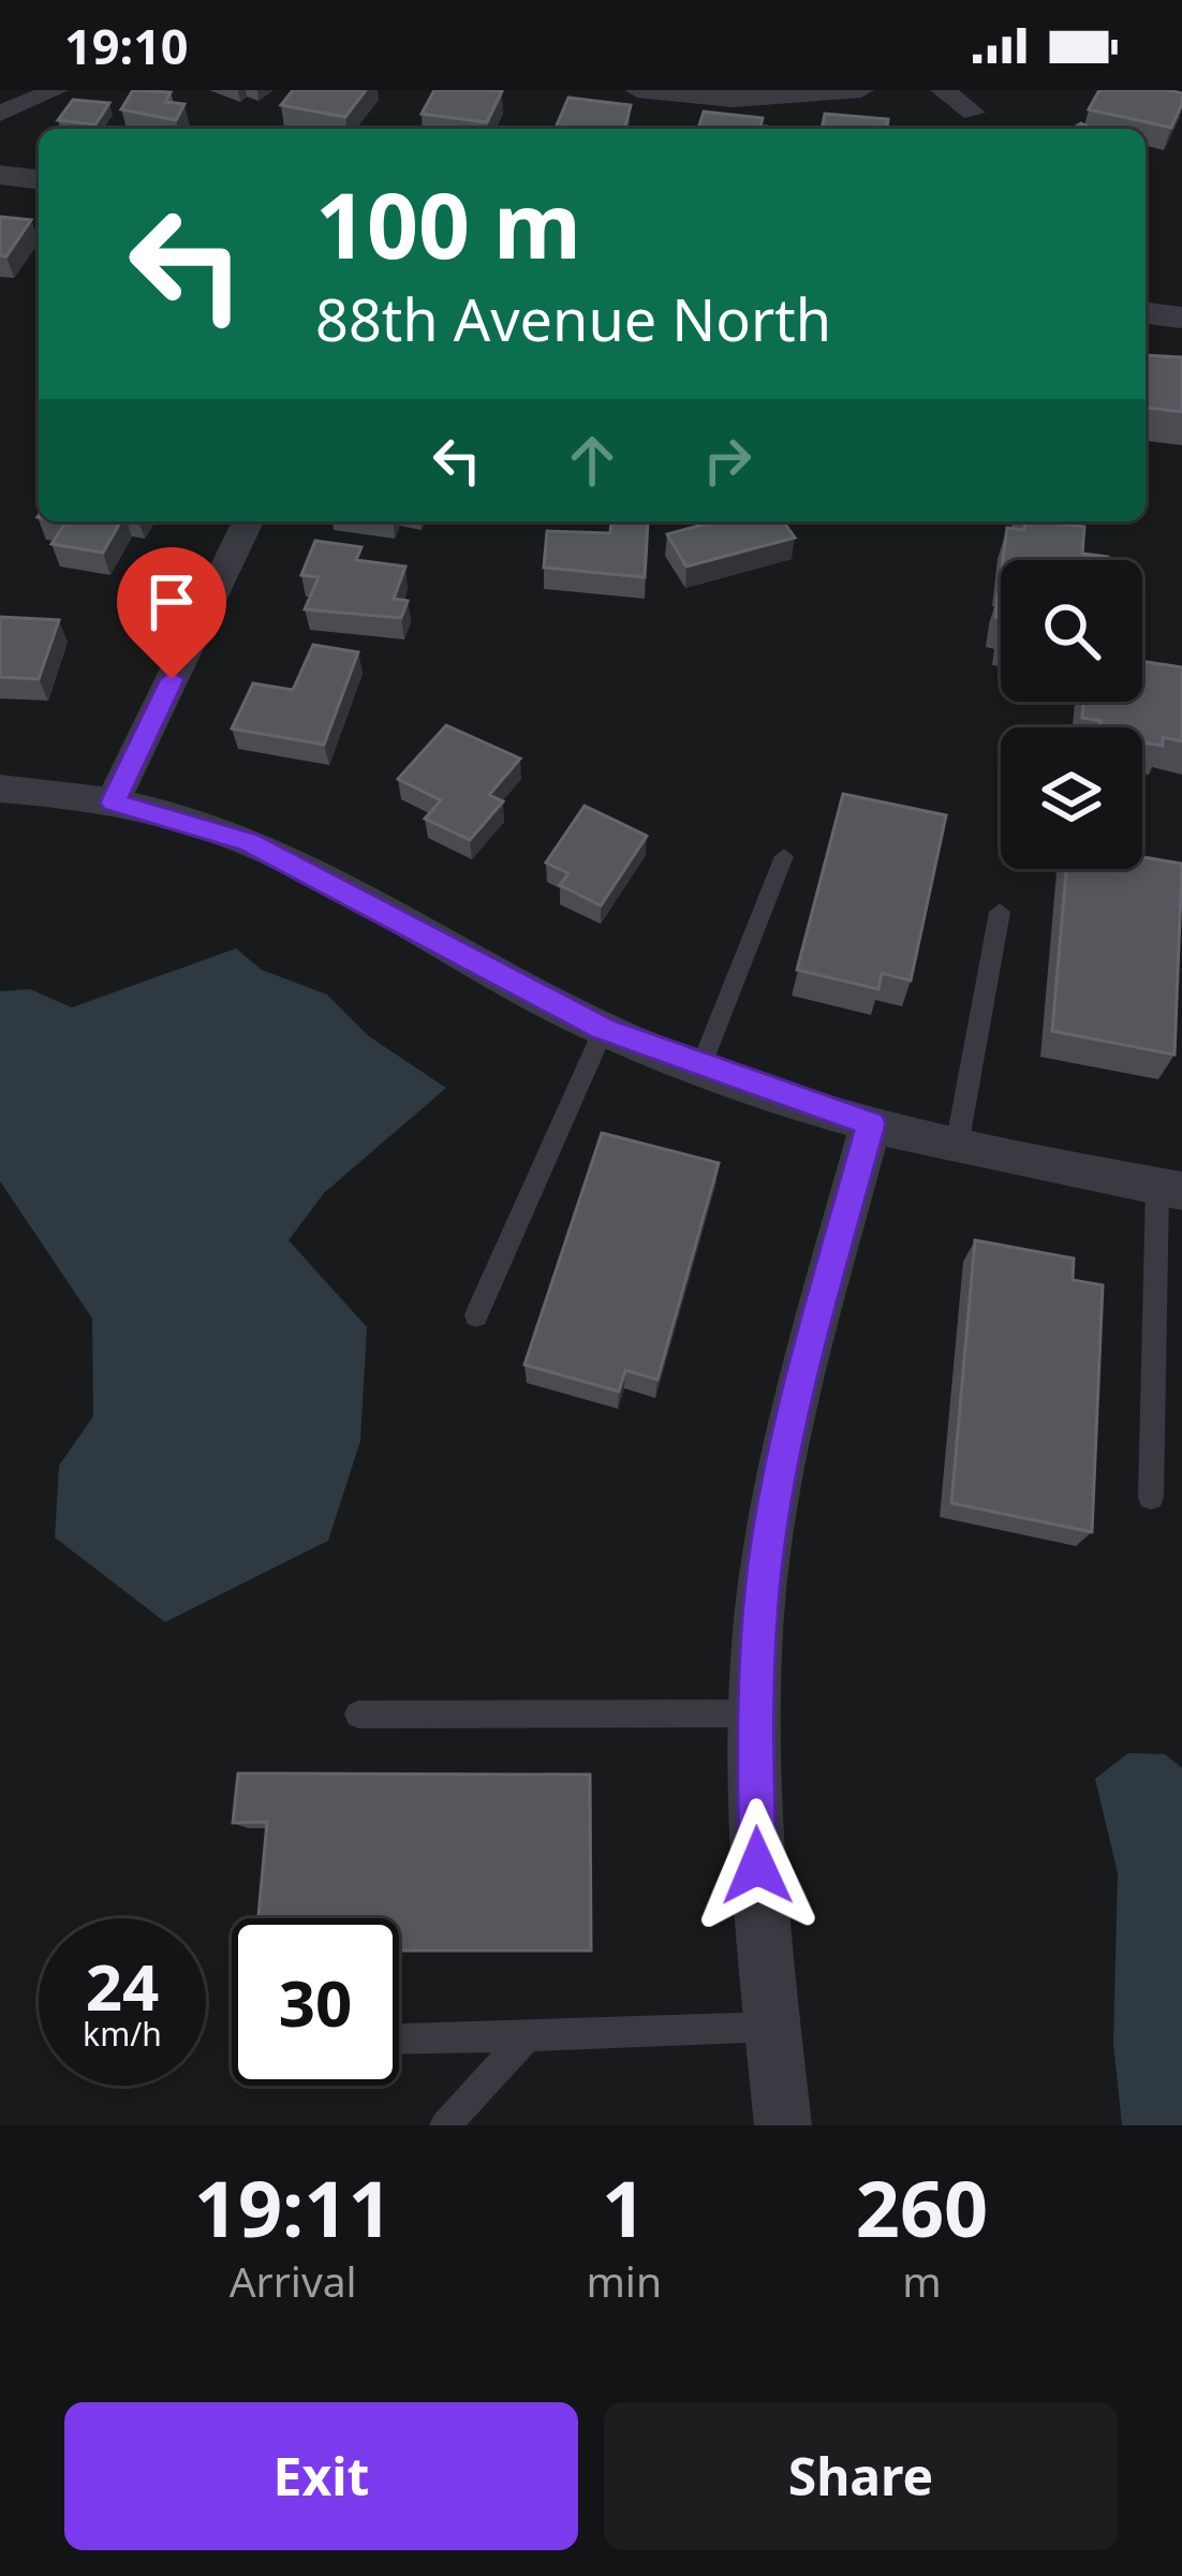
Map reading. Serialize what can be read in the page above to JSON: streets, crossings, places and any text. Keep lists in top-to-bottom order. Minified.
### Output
{"page":{"status":"19:10","turn":["100 m","88th Avenue North"],"speed":"24 km/h","limit":"30","eta":["19:11","Arrival","1","min","260","m"],"buttons":["Exit","Share"]}}
